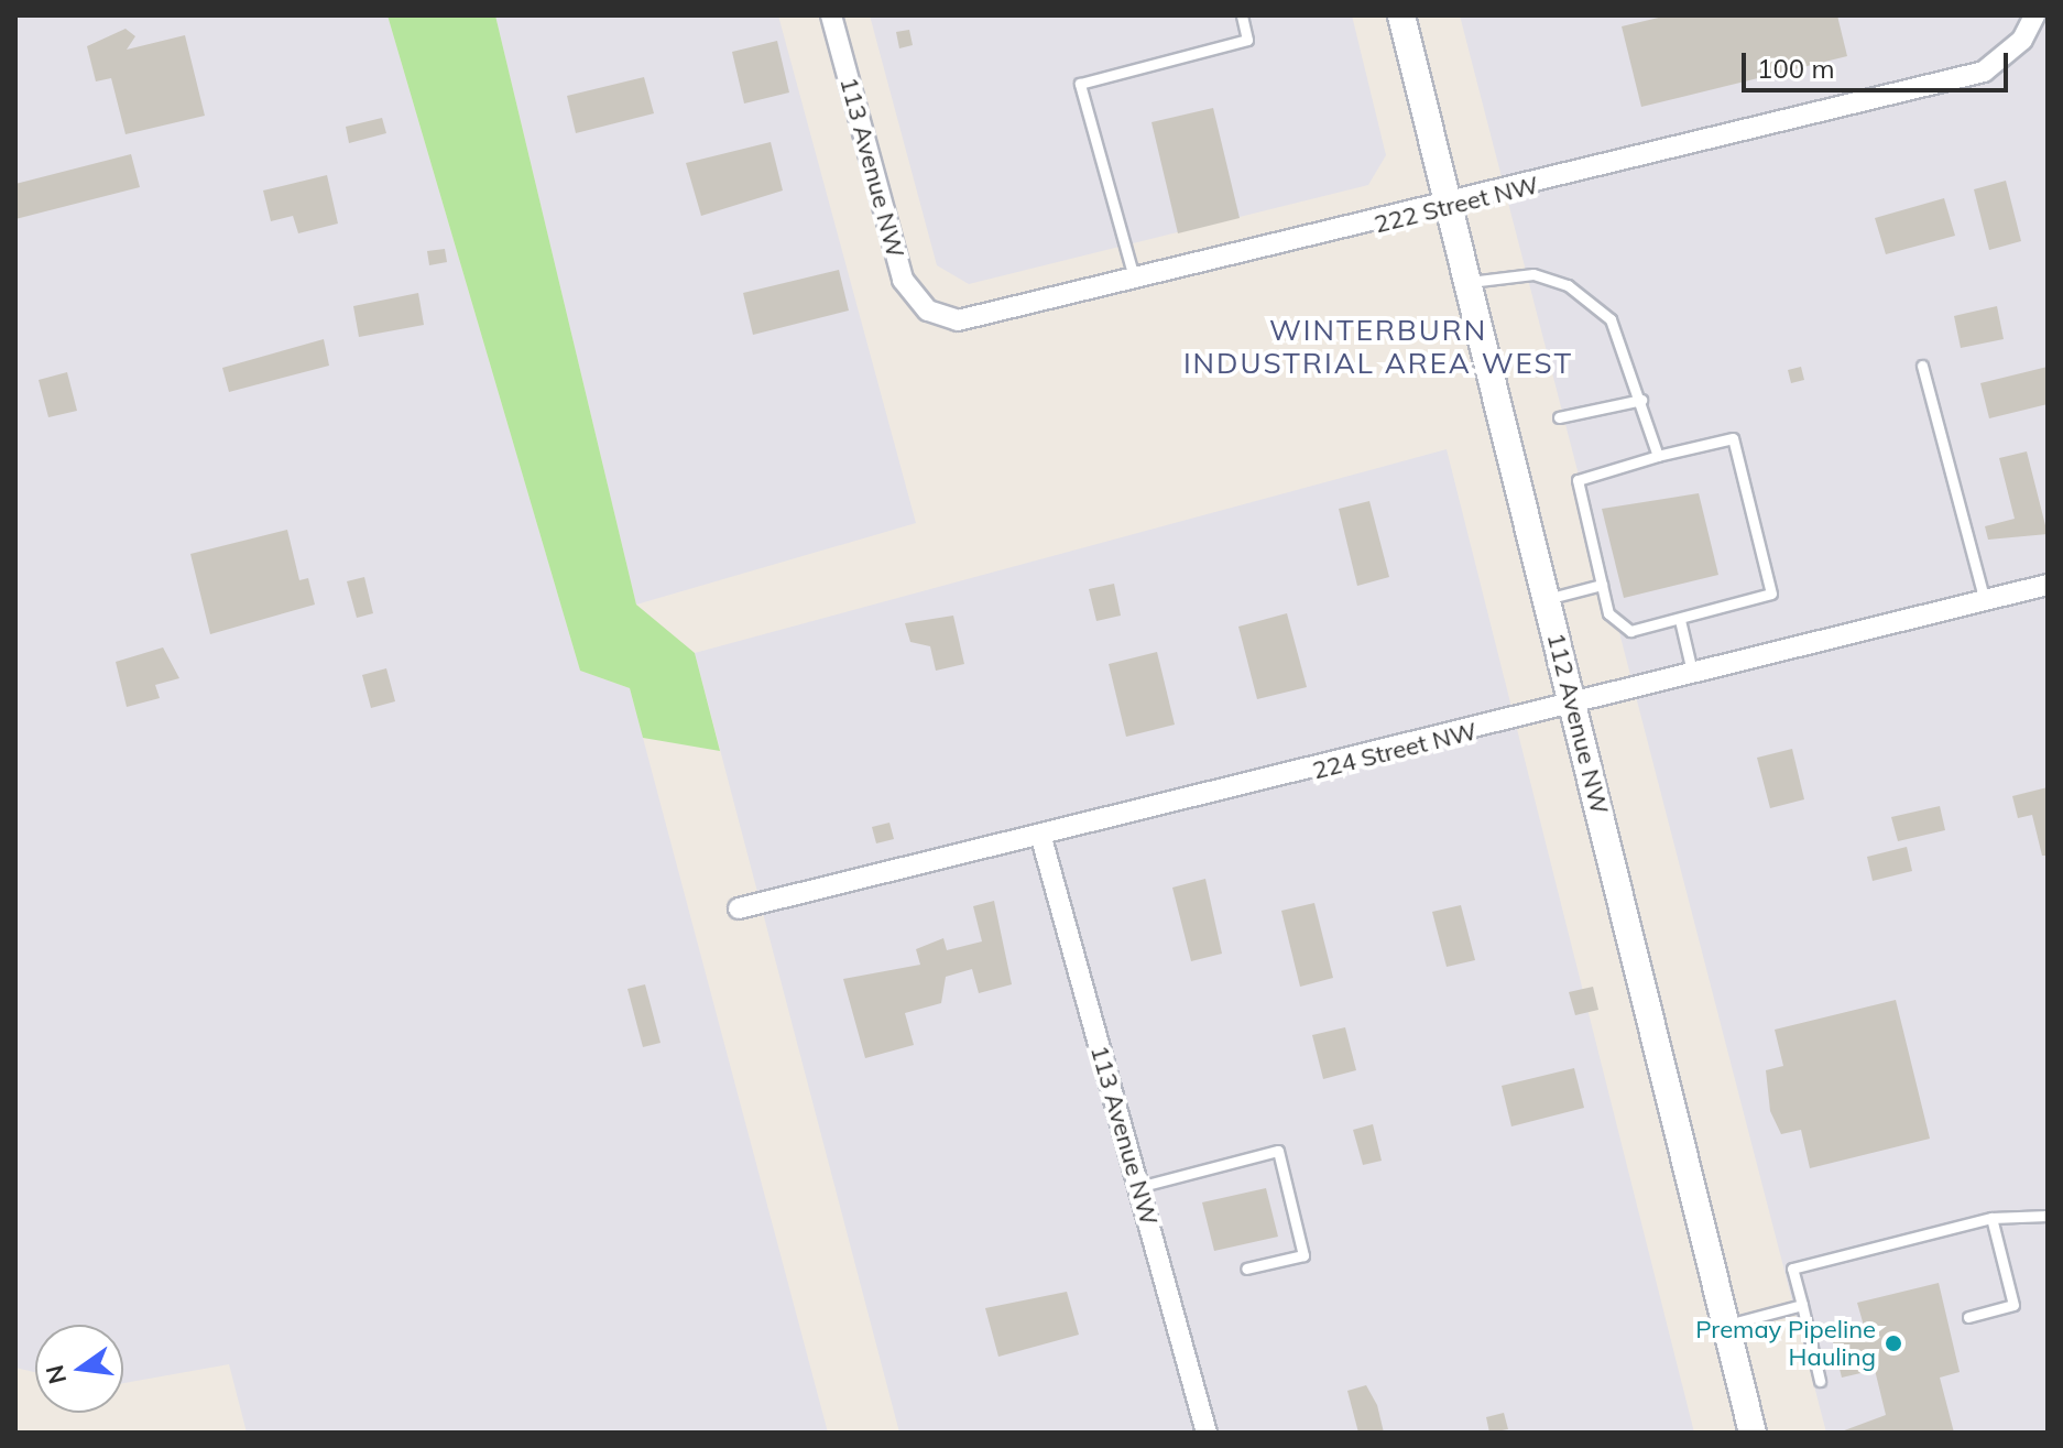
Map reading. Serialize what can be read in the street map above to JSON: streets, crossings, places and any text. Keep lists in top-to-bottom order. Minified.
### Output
{"streets":{"street":["113 Avenue NW","222 Street NW","112 Avenue NW","224 Street NW"]},"crossings":[["113 Avenue NW","222 Street NW"],["113 Avenue NW","224 Street NW"],["222 Street NW","112 Avenue NW"],["112 Avenue NW","224 Street NW"]],"districts":["WINTERBURN INDUSTRIAL AREA WEST"],"places":["Premay Pipeline Hauling"],"scale_bar":"100 m","north":"left"}
